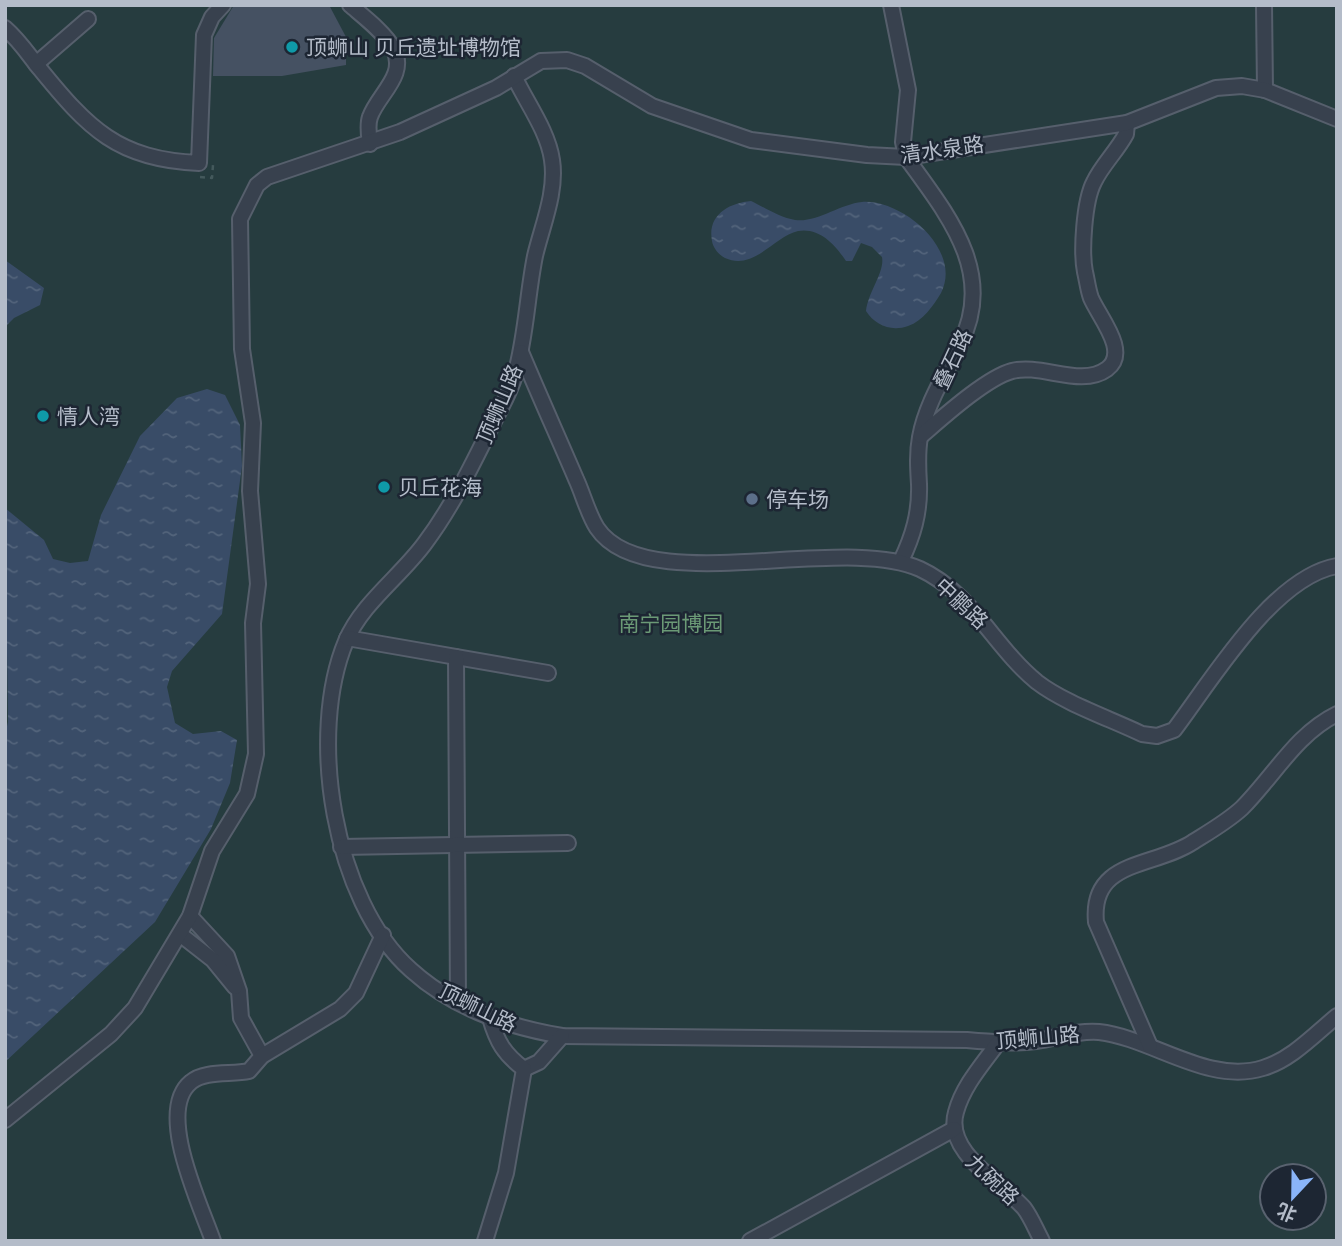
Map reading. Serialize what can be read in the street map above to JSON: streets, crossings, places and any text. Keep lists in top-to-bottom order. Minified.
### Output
{"streets":{"street":["清水泉路","叠石路","顶蛳山路","中鹏路","九碗路"]},"crossings":[["清水泉路","叠石路"],["清水泉路","顶蛳山路"],["叠石路","中鹏路"],["顶蛳山路","中鹏路"],["顶蛳山路","九碗路"]],"parks":["南宁园博园"],"places":["顶蛳山 贝丘遗址博物馆","情人湾","贝丘花海","停车场"],"north":"bottom"}
